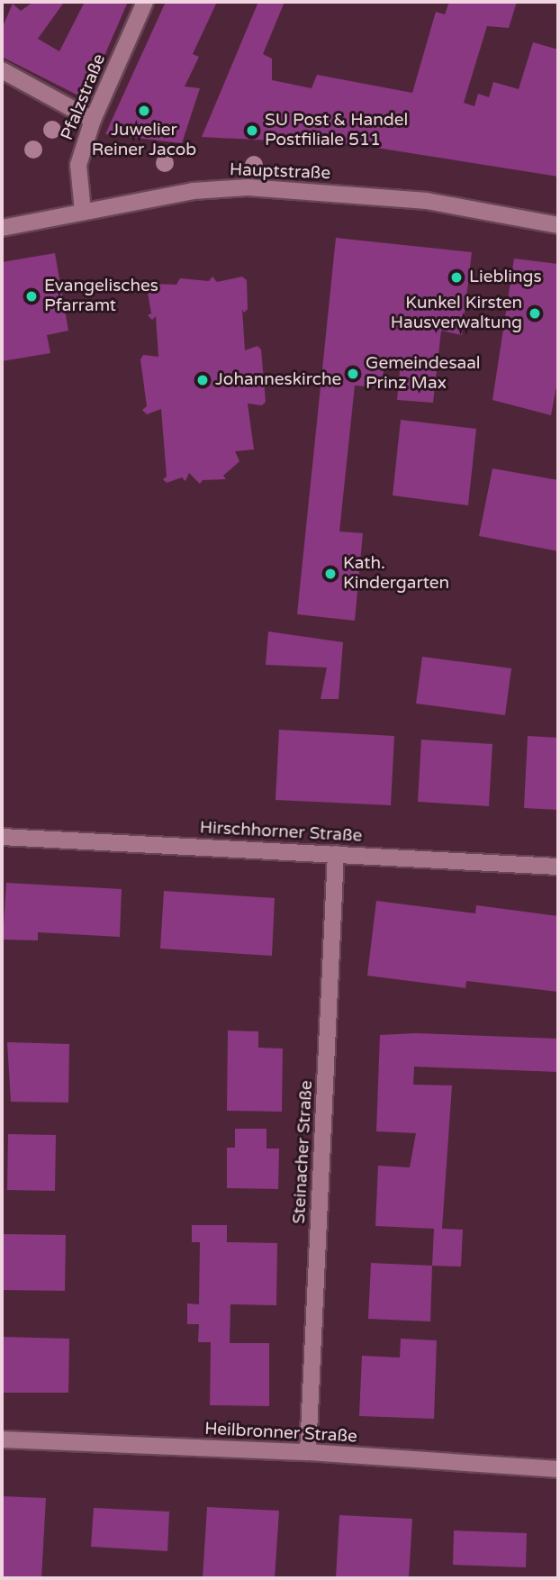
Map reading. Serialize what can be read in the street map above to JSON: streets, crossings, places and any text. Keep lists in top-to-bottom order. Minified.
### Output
{"streets":{"street":["Pfalzstraße","Hauptstraße","Hirschhorner Straße","Steinacher Straße","Heilbronner Straße"]},"crossings":[["Pfalzstraße","Hauptstraße"],["Hirschhorner Straße","Steinacher Straße"],["Steinacher Straße","Heilbronner Straße"]],"places":["Juwelier Reiner Jacob","SU Post & Handel Postfiliale 511","Lieblings","Evangelisches Pfarramt","Kunkel Kirsten Hausverwaltung","Gemeindesaal Prinz Max","Johanneskirche","Kath. Kindergarten"]}
